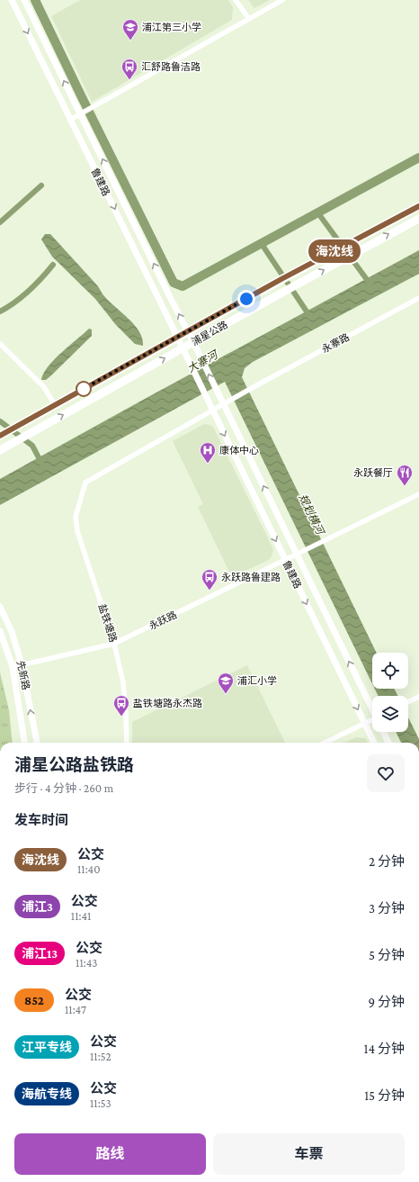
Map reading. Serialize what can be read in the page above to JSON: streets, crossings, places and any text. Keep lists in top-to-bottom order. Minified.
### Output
{"streets":{"main road":["浦星公路"],"street":["鲁建路","永寨路","永跃路","盐铁塘路","先新路"]},"crossings":[["鲁建路","浦星公路"],["鲁建路","永寨路"],["鲁建路","永跃路"],["鲁建路","盐铁塘路"],["永跃路","盐铁塘路"],["永跃路","先新路"]],"water":["大寨河","规划横河"],"places":{"school or university":["浦江第三小学","浦汇小学"],"bus stop":["汇舒路鲁洁路","永跃路鲁建路","盐铁塘路永杰路"],"hospital":["康体中心"],"restaurant":["永跃餐厅"]},"lines":["bus line 海沈线"],"page":{"on_map":"海沈线","heading":[["浦星公路盐铁路","步行 · 4 分钟 · 260 m"],"发车时间"],"list":[{"mark":"海沈线","name":"公交","note":"11:40","value":"2 分钟"},{"mark":"浦江3","name":"公交","note":"11:41","value":"3 分钟"},{"mark":"浦江13","name":"公交","note":"11:43","value":"5 分钟"},{"mark":"852","name":"公交","note":"11:47","value":"9 分钟"},{"mark":"江平专线","name":"公交","note":"11:52","value":"14 分钟"},{"mark":"海航专线","name":"公交","note":"11:53","value":"15 分钟"}],"buttons":["路线","车票"]}}
